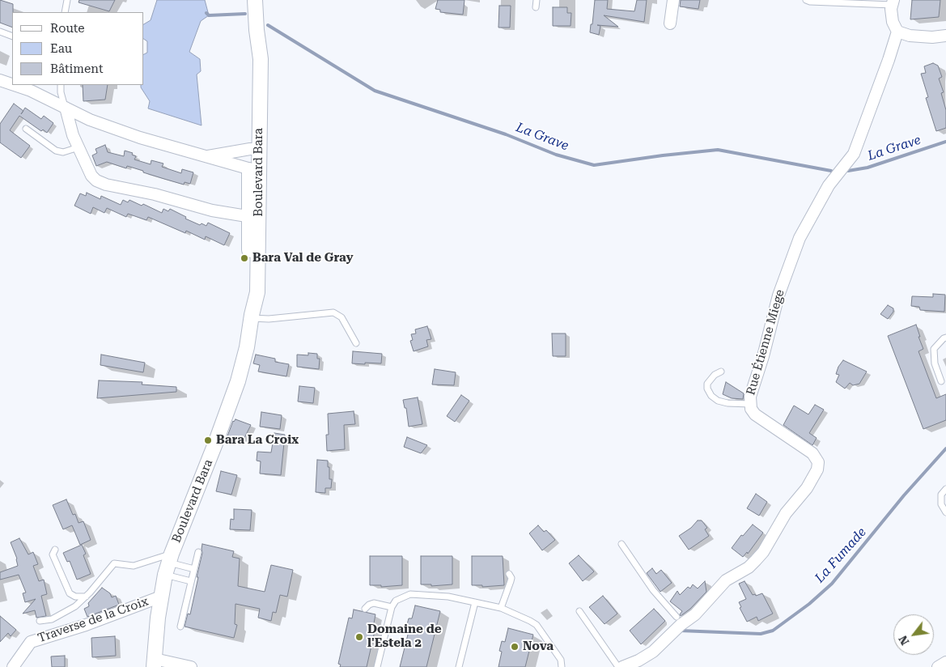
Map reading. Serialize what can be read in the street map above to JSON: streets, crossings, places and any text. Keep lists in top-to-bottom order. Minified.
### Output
{"streets":{"street":["Boulevard Bara","Rue Étienne Miege","Traverse de la Croix"]},"crossings":[["Boulevard Bara","Traverse de la Croix"]],"water":["La Grave","La Fumade"],"places":["Bara Val de Gray","Bara La Croix","Domaine de l'Estela 2","Nova"],"legend":["Route","Eau","Bâtiment"],"north":"bottom left"}
